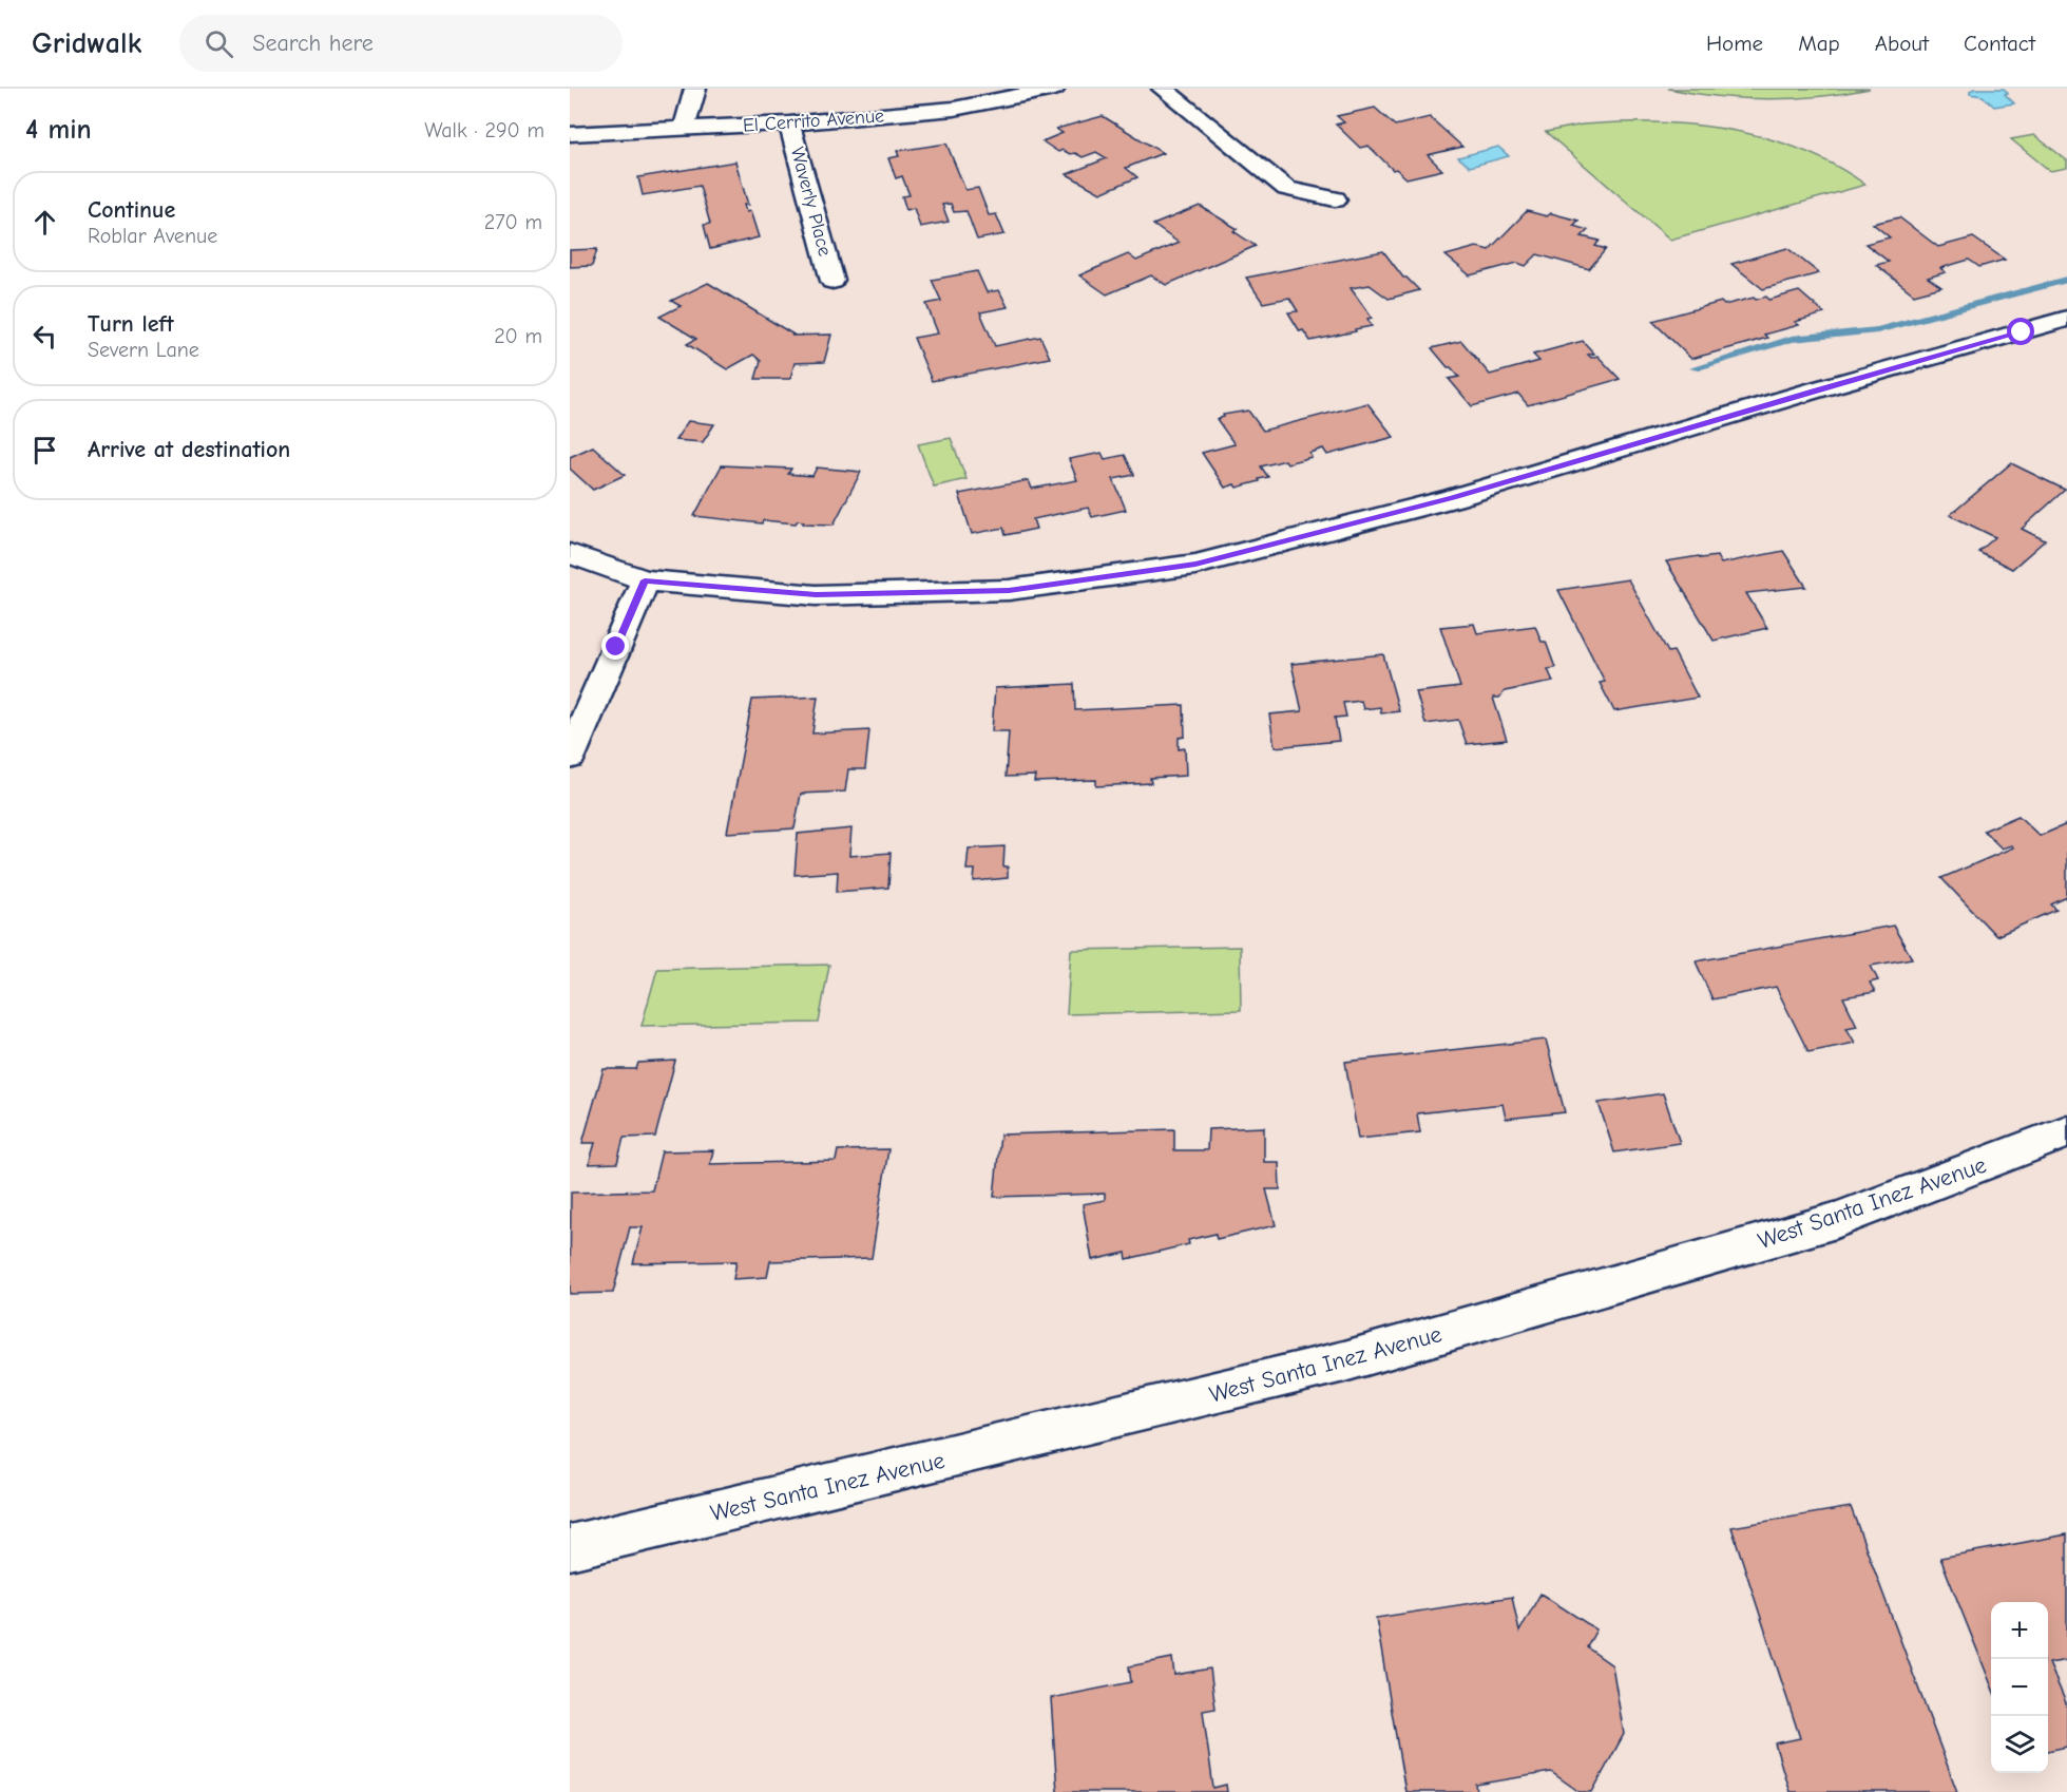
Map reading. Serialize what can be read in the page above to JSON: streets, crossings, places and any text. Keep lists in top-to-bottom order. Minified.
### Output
{"streets":{"street":["El Cerrito Avenue","Waverly Place","West Santa Inez Avenue"]},"crossings":[["El Cerrito Avenue","Waverly Place"]],"page":{"header":"Gridwalk","search":"Search here","nav":["Home","Map","About","Contact"],"heading":["4 min","Walk · 290 m"],"list":[["Continue","Roblar Avenue","270 m"],["Turn left","Severn Lane","20 m"],"Arrive at destination"],"map_buttons":["+","−"]}}
